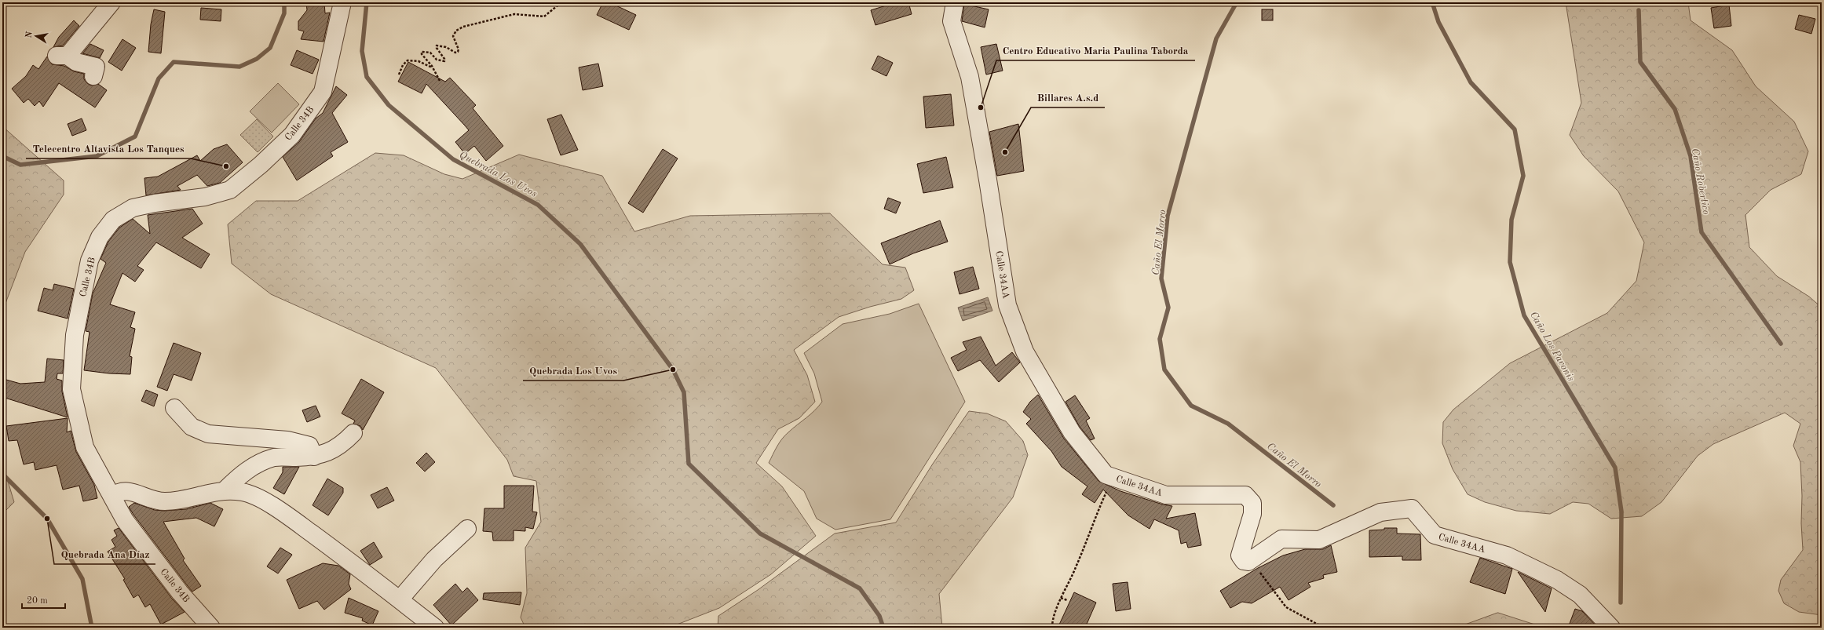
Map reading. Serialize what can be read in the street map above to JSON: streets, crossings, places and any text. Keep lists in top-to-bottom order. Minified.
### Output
{"streets":{"street":["Calle 34B","Calle 34AA"]},"water":["Quebrada Los Uvos","Caño Robertico","Caño El Morro","Caño Los Pavonis"],"places":["Centro Educativo Maria Paulina Taborda","Billares A.s.d","Telecentro Altavista Los Tanques","Quebrada Los Uvos","Quebrada Ana Díaz"],"scale_bar":"20 m","north":"left"}
